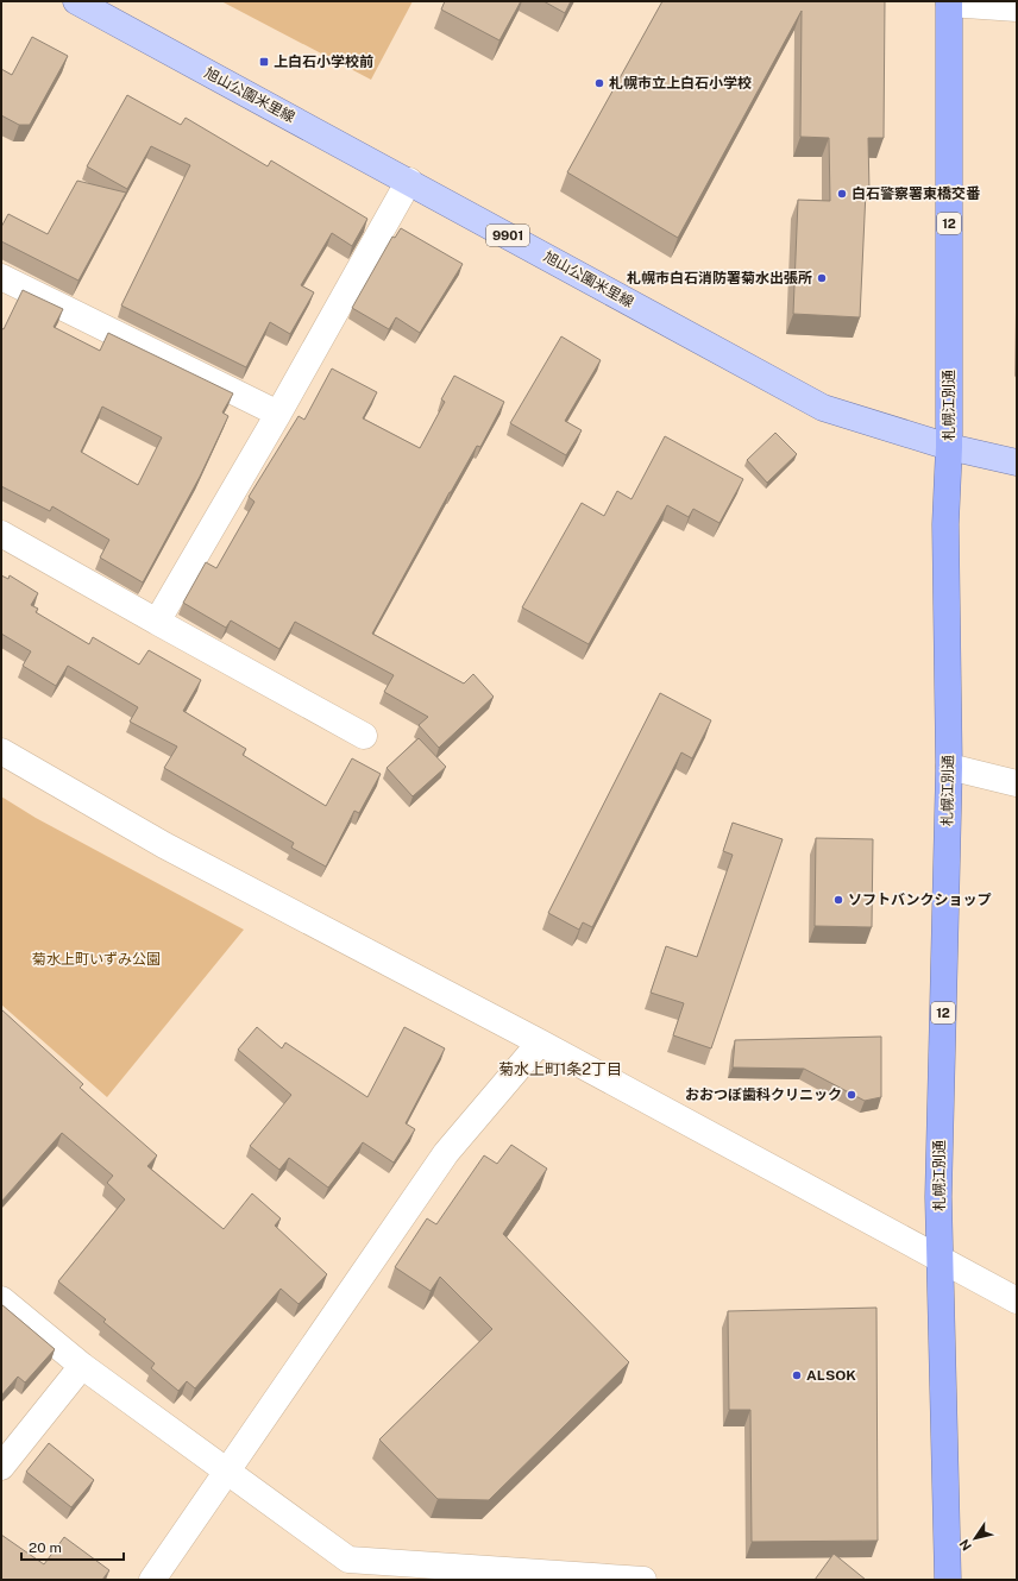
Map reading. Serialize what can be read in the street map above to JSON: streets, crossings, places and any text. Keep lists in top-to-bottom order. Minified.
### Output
{"streets":{"highway":["12","札幌江別通"],"main road":["旭山公園米里線","9901"]},"crossings":[["旭山公園米里線","札幌江別通"]],"districts":["菊水上町1条2丁目"],"parks":["菊水上町いずみ公園"],"places":{"transit":["上白石小学校前"],"other":["札幌市立上白石小学校","白石警察署東橋交番","札幌市白石消防署菊水出張所","ソフトバンクショップ","おおつぼ歯科クリニック","ALSOK"]},"scale_bar":"20 m","north":"bottom left"}
